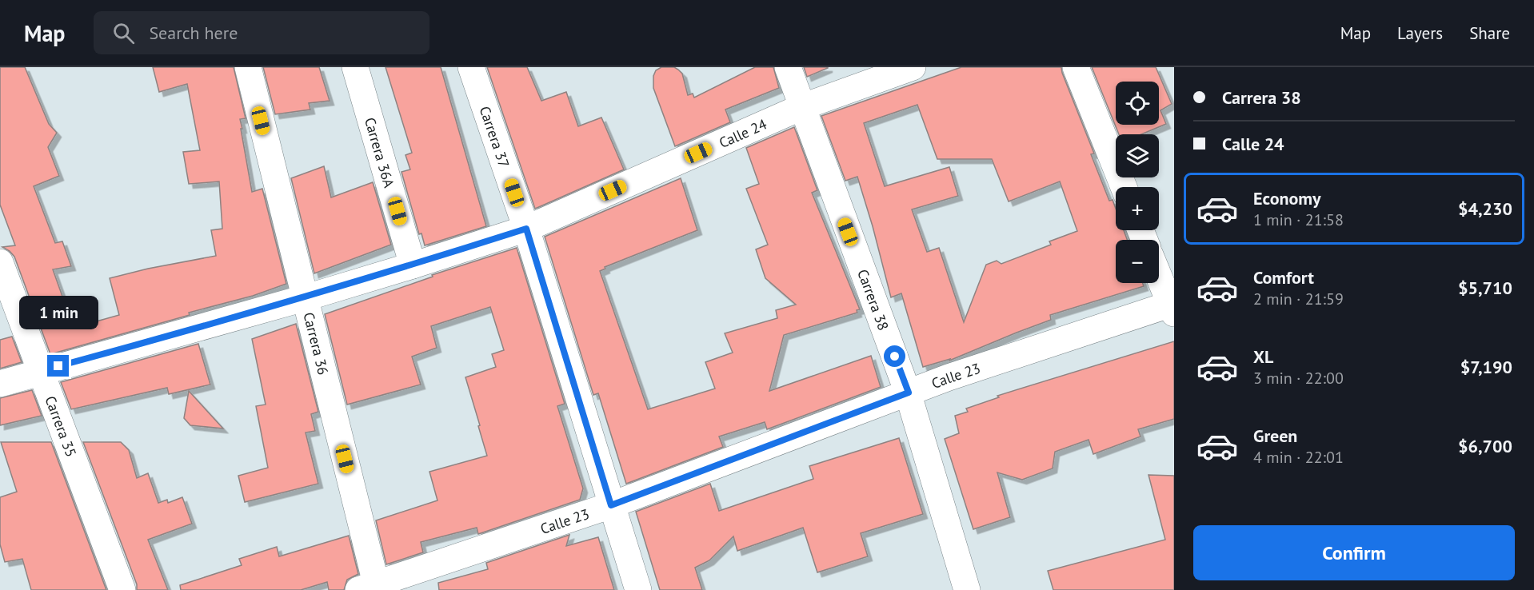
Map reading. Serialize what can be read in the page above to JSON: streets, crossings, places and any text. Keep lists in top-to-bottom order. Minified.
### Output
{"streets":{"street":["Calle 24","Carrera 37","Carrera 36A","Carrera 38","Carrera 36","Calle 23","Carrera 35"]},"crossings":[["Calle 24","Carrera 37"],["Calle 24","Carrera 36A"],["Calle 24","Carrera 38"],["Calle 24","Carrera 36"],["Calle 24","Carrera 35"],["Carrera 37","Calle 23"],["Carrera 38","Calle 23"],["Carrera 36","Calle 23"]],"page":{"header":"Map","search":"Search here","nav":["Map","Layers","Share"],"banner":["Carrera 38","Calle 24"],"map_buttons":["+","−"],"list":[{"name":"Economy","note":"1 min · 21:58","value":"$4,230"},{"name":"Comfort","note":"2 min · 21:59","value":"$5,710"},{"name":"XL","note":"3 min · 22:00","value":"$7,190"},{"name":"Green","note":"4 min · 22:01","value":"$6,700"}],"bubble":"1 min","buttons":"Confirm"}}
